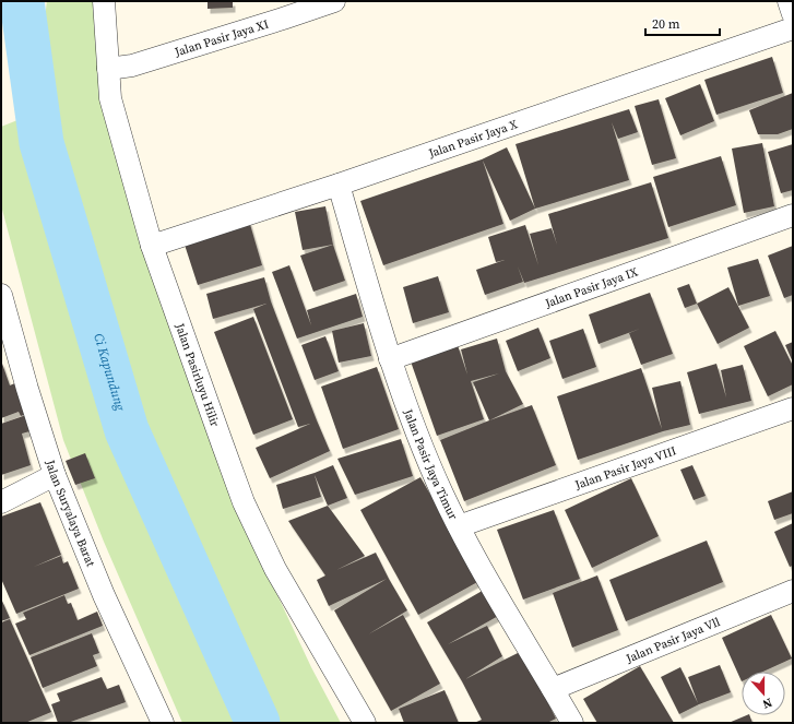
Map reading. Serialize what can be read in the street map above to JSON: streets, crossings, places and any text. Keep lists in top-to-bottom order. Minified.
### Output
{"streets":{"street":["Jalan Pasir Jaya XI","Jalan Pasir Jaya X","Jalan Pasir Jaya IX","Jalan Pasirluyu Hilir","Jalan Pasir Jaya Timur","Jalan Pasir Jaya VIII","Jalan Suryalaya Barat","Jalan Pasir Jaya Vll"]},"crossings":[["Jalan Pasir Jaya XI","Jalan Pasirluyu Hilir"],["Jalan Pasir Jaya X","Jalan Pasirluyu Hilir"],["Jalan Pasir Jaya X","Jalan Pasir Jaya Timur"],["Jalan Pasir Jaya IX","Jalan Pasir Jaya Timur"],["Jalan Pasir Jaya Timur","Jalan Pasir Jaya VIII"],["Jalan Pasir Jaya Timur","Jalan Pasir Jaya Vll"]],"water":["Ci Kapundung"],"scale_bar":"20 m","north":"bottom"}
